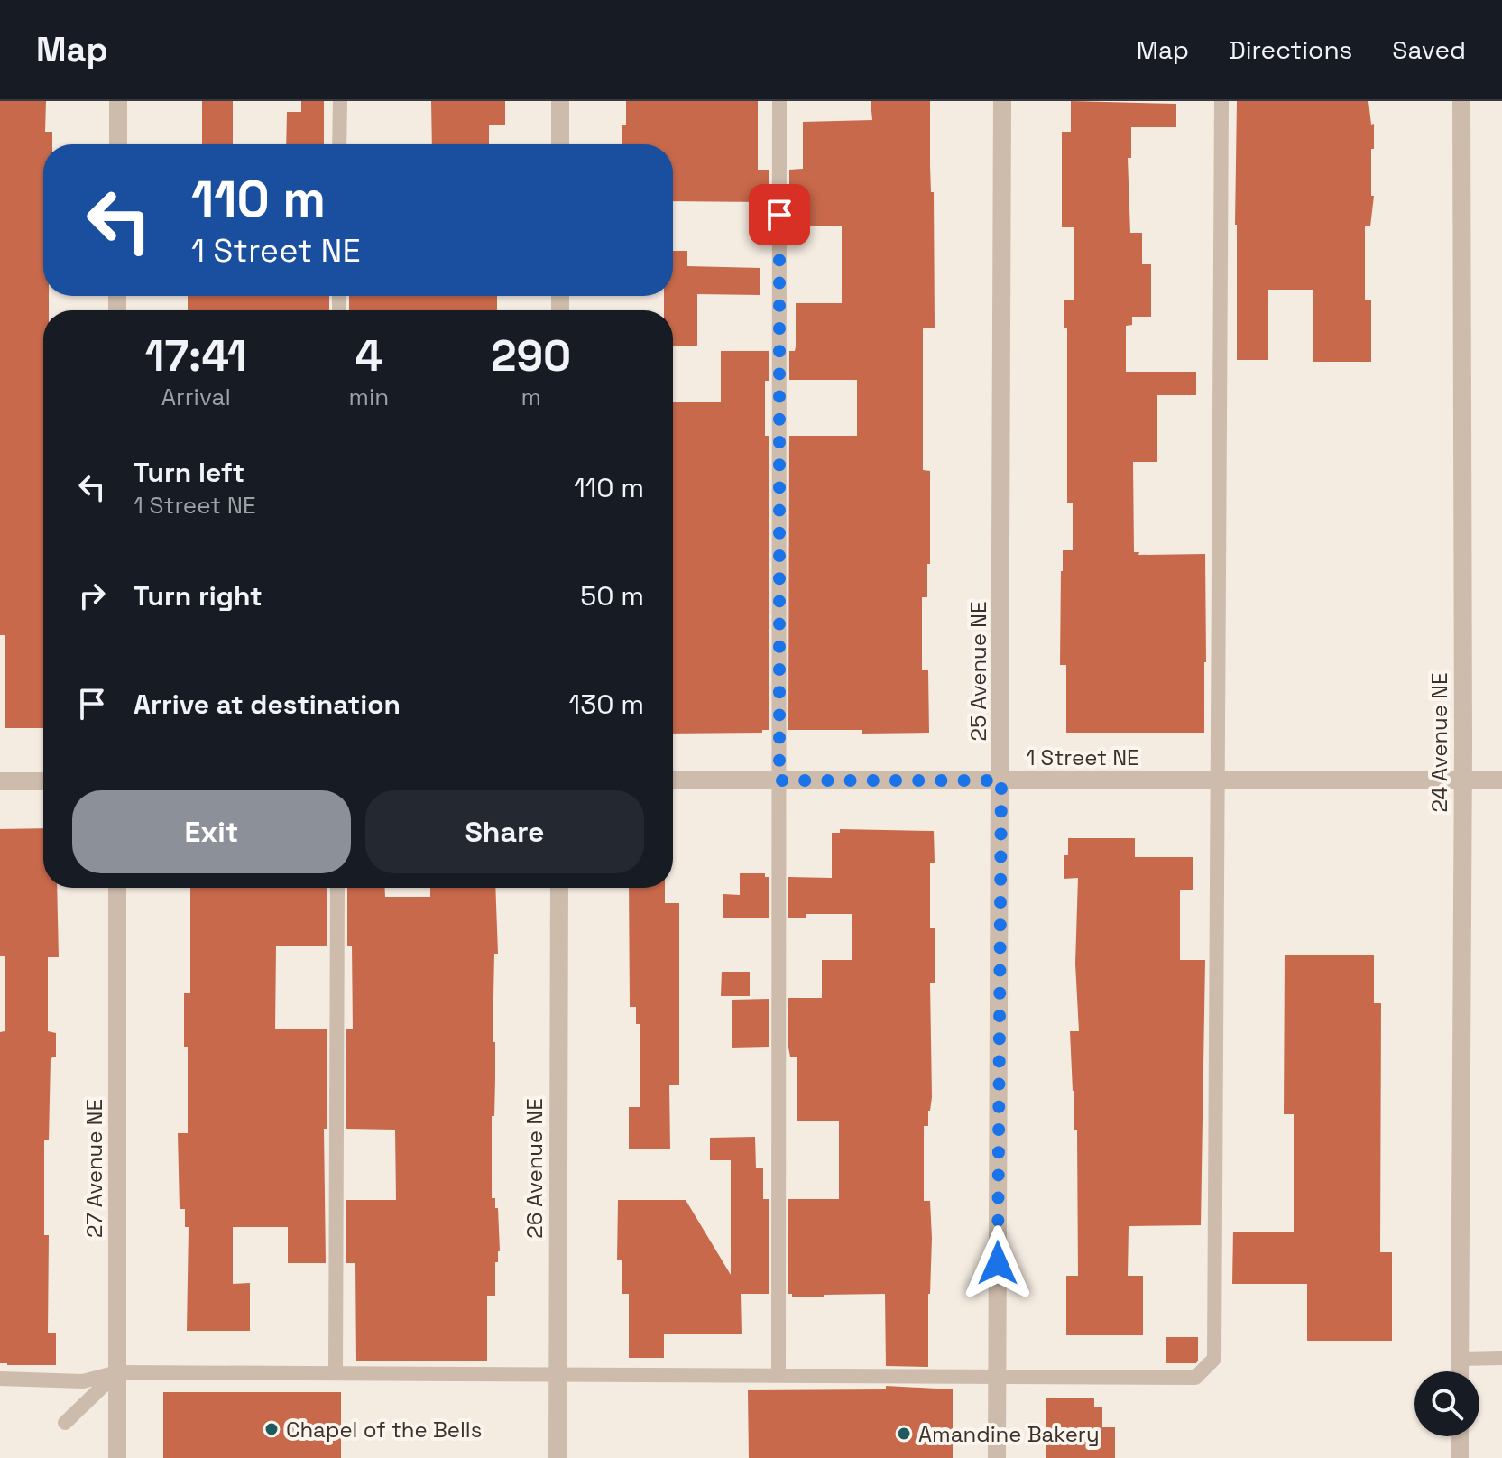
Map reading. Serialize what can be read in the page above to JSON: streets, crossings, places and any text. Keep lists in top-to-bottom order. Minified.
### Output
{"streets":{"street":["25 Avenue NE","24 Avenue NE","1 Street NE","27 Avenue NE","26 Avenue NE"]},"crossings":[["25 Avenue NE","1 Street NE"],["24 Avenue NE","1 Street NE"]],"places":["Chapel of the Bells","Amandine Bakery"],"page":{"header":"Map","nav":["Map","Directions","Saved"],"turn":["110 m","1 Street NE"],"eta":["17:41","Arrival","4","min","290","m"],"list":[{"name":"Turn left","note":"1 Street NE","value":"110 m"},{"name":"Turn right","value":"50 m"},{"name":"Arrive at destination","value":"130 m"}],"buttons":["Exit","Share"]}}
